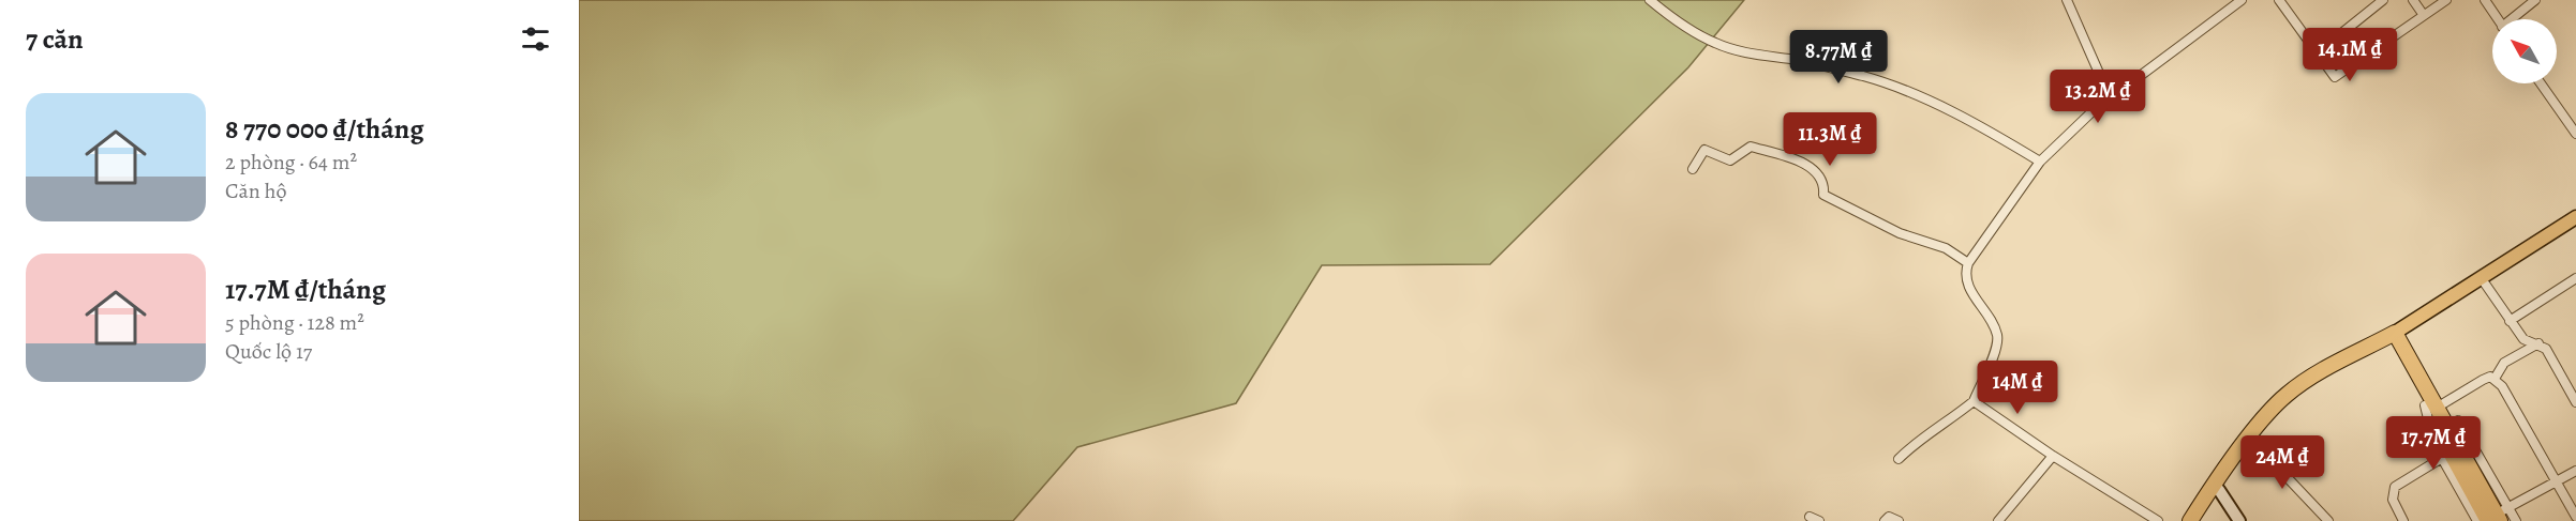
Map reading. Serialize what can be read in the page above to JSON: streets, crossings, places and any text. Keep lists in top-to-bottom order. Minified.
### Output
{"north":"top left","page":{"heading":"7 căn","price":["14.1M ₫","8.77M ₫","13.2M ₫","11.3M ₫","14M ₫","17.7M ₫","24M ₫"],"list":[{"name":"8 770 000 ₫/tháng","note":"2 phòng · 64 m² · Căn hộ"},{"name":"17.7M ₫/tháng","note":"5 phòng · 128 m² · Quốc lộ 17"}]}}
